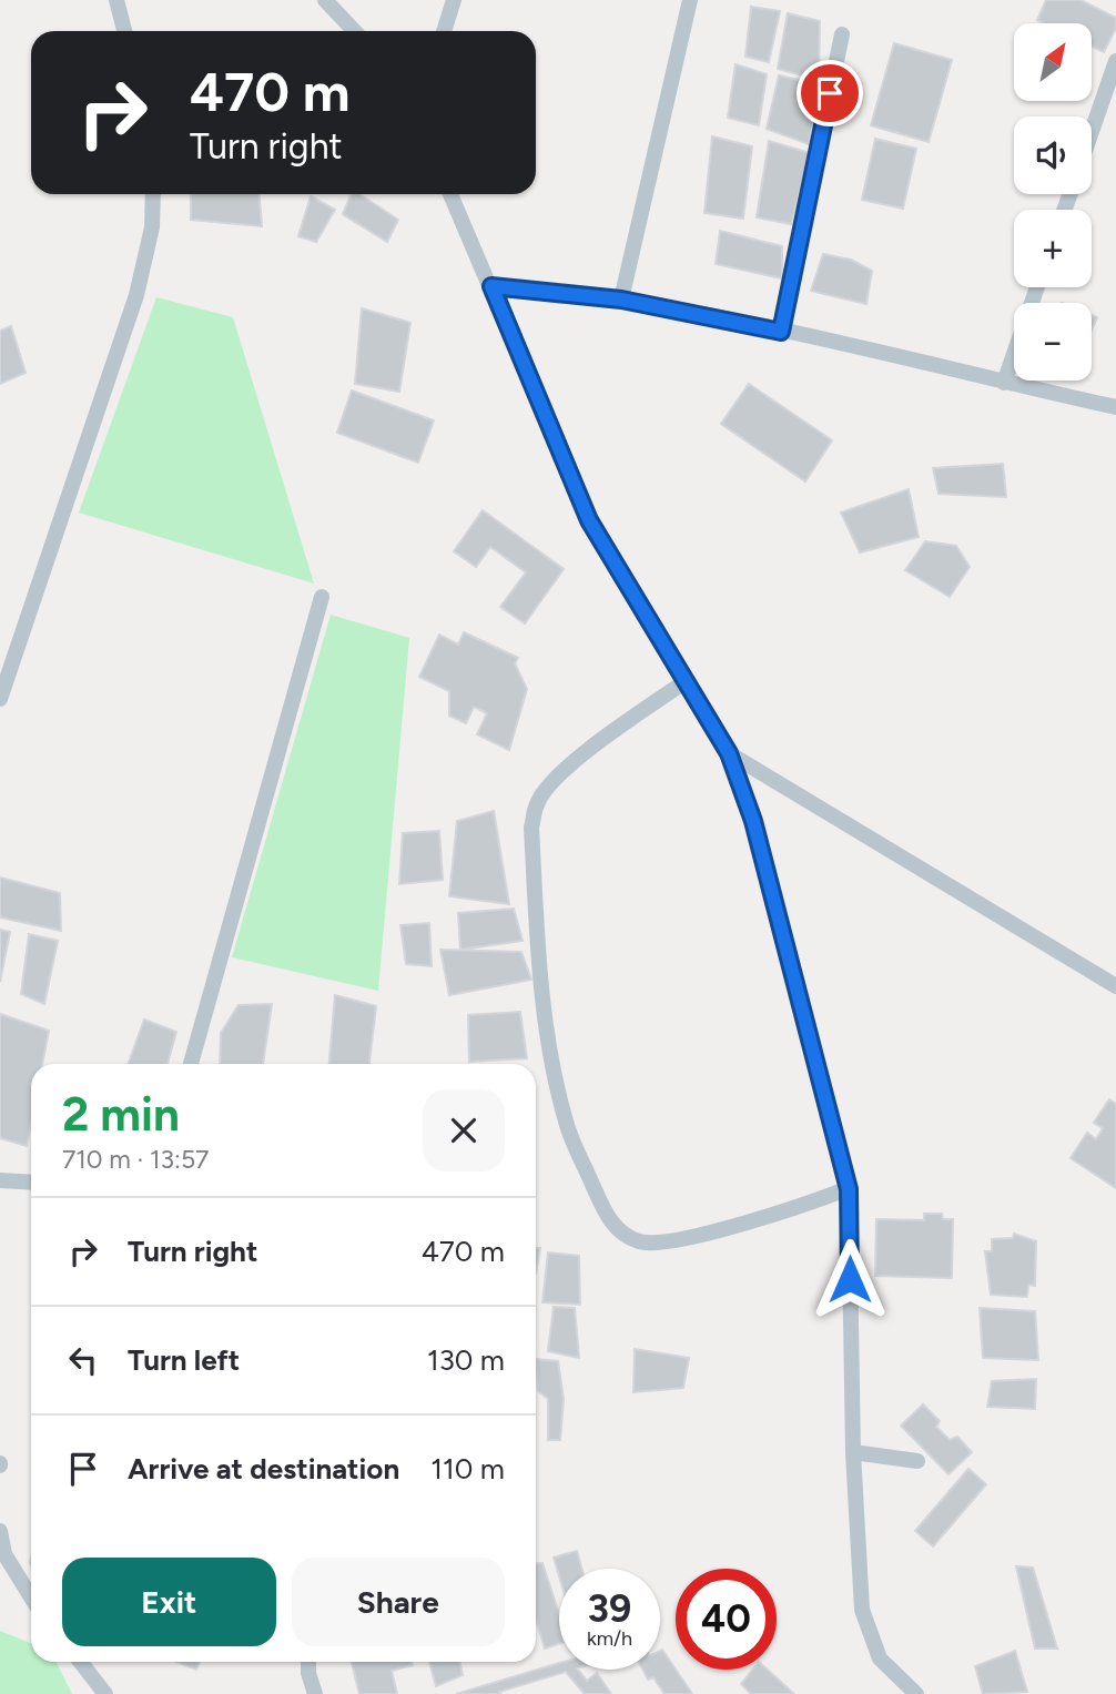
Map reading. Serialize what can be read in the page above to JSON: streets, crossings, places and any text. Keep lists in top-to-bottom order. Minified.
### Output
{"north":"top right","page":{"map_buttons":["+","−"],"turn":["470 m","Turn right"],"heading":["2 min","710 m · 13:57"],"list":[{"name":"Turn right","value":"470 m"},{"name":"Turn left","value":"130 m"},{"name":"Arrive at destination","value":"110 m"}],"buttons":["Exit","Share"],"speed":"39 km/h","limit":"40"}}
